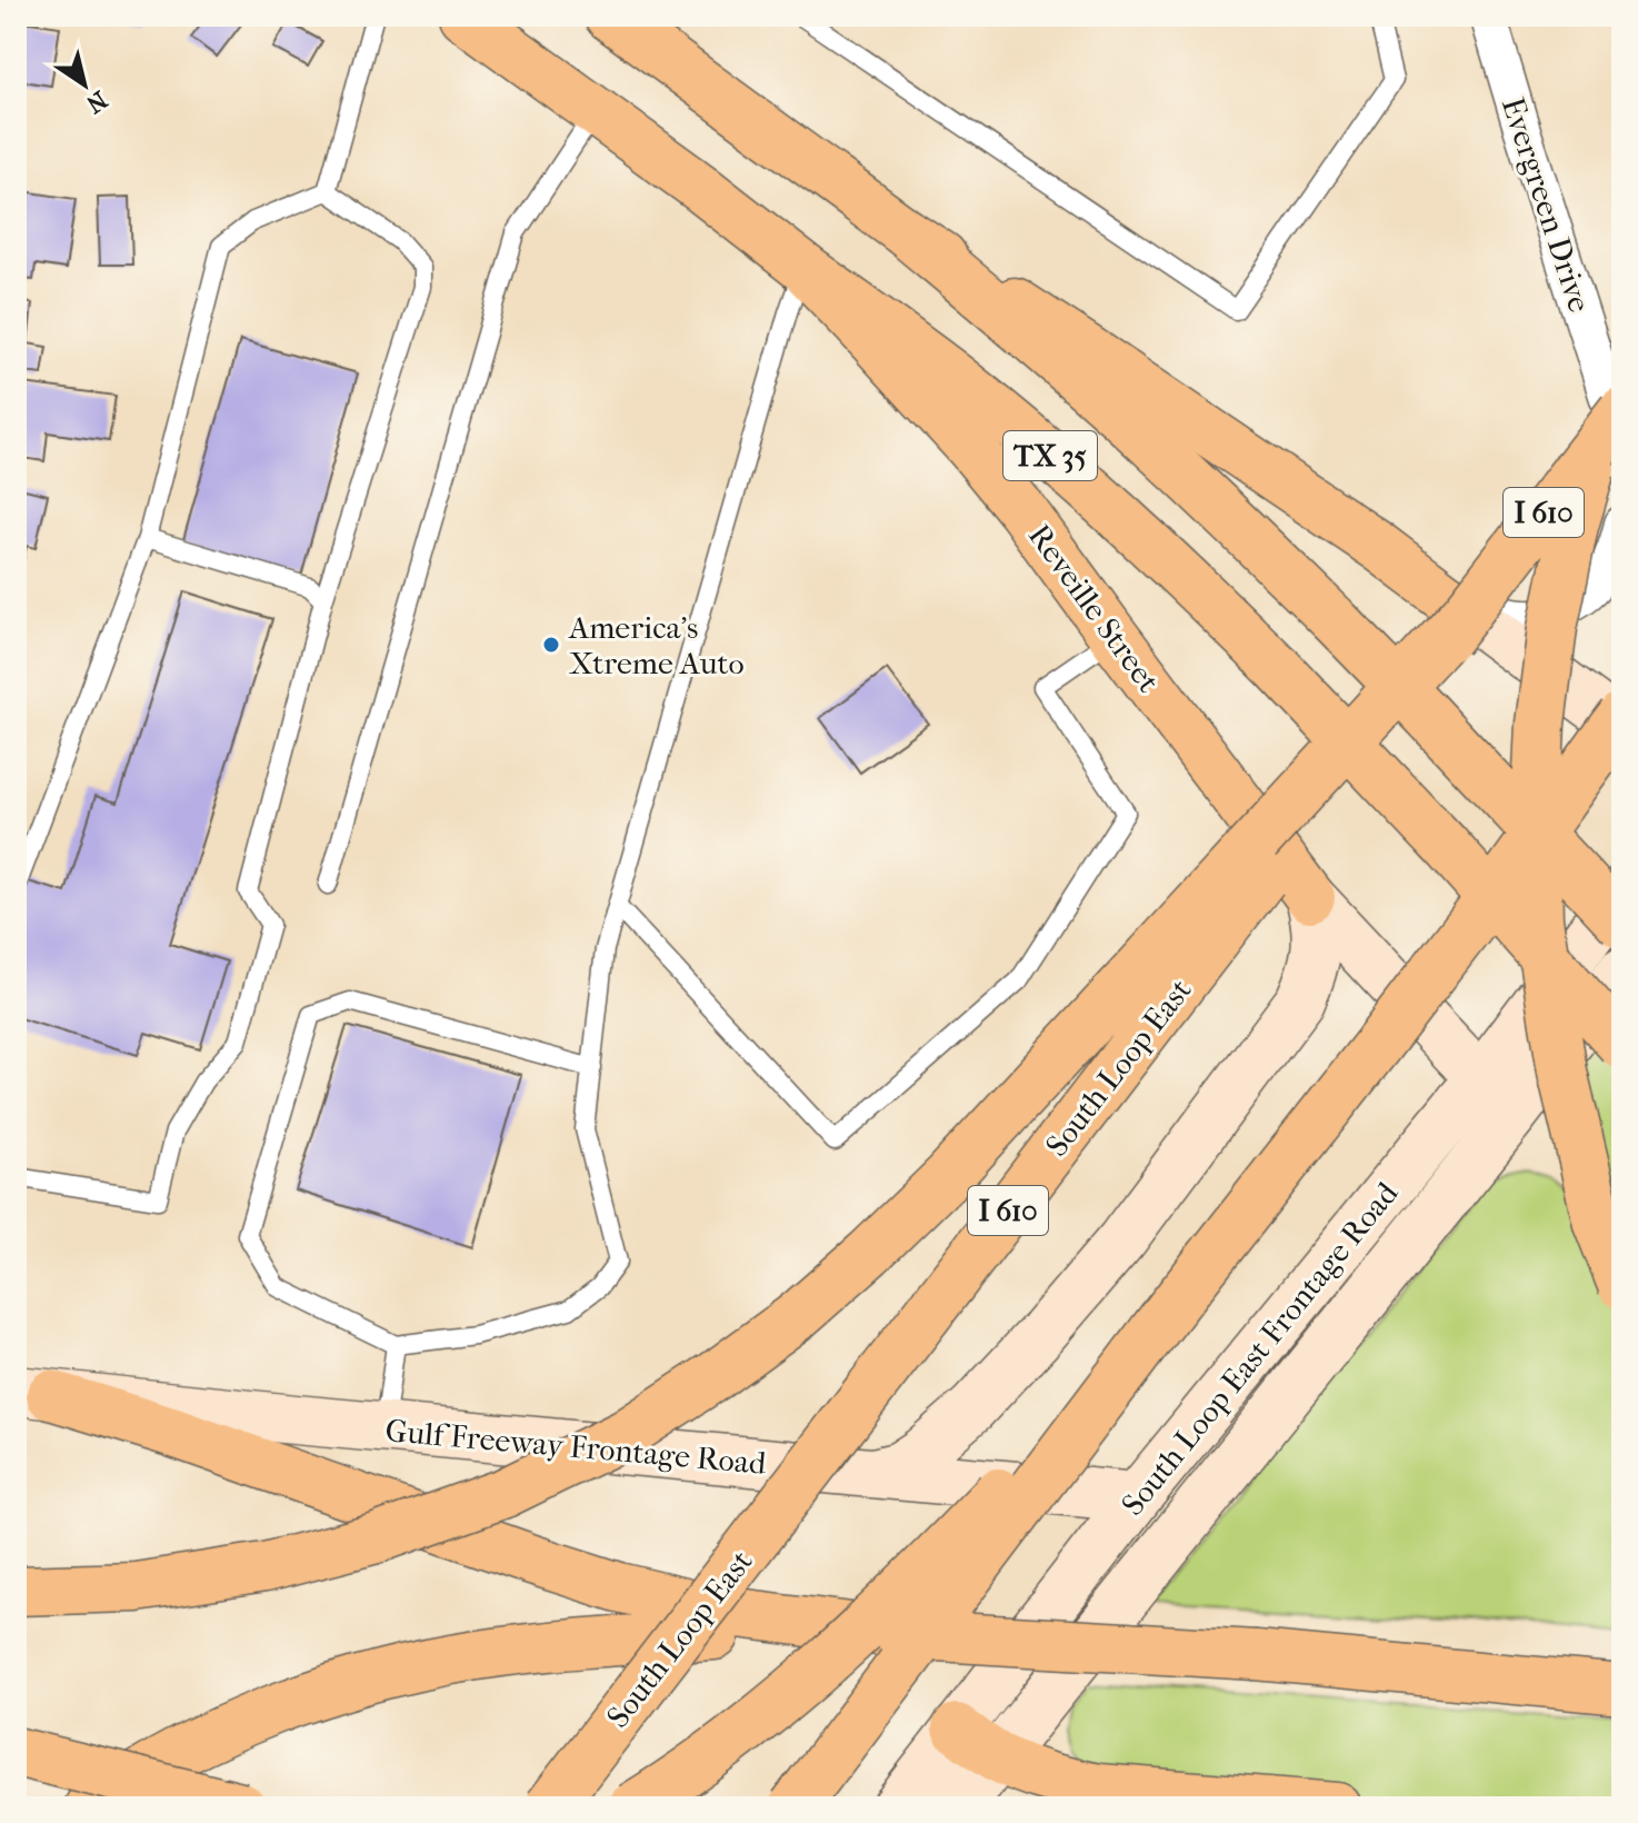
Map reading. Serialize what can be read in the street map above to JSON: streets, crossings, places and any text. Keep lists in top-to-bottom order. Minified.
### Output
{"streets":{"main road":["TX 35","I 610","Reveille Street","South Loop East","South Loop East Frontage Road","Gulf Freeway Frontage Road"],"street":["Evergreen Drive"]},"crossings":[["TX 35","Reveille Street"],["Reveille Street","South Loop East Frontage Road"],["South Loop East Frontage Road","Gulf Freeway Frontage Road"]],"places":["America's Xtreme Auto"],"north":"bottom right"}
